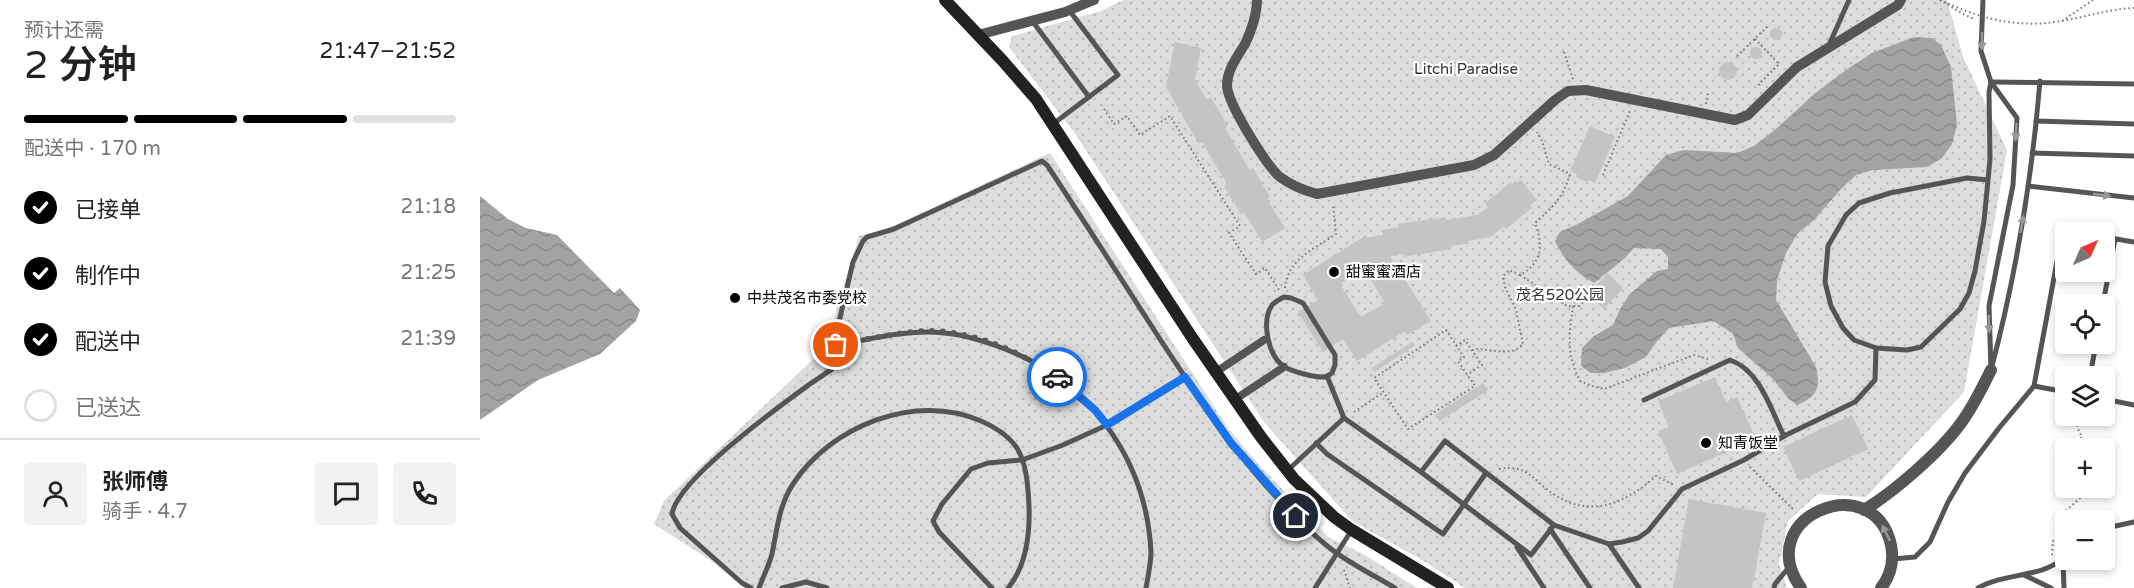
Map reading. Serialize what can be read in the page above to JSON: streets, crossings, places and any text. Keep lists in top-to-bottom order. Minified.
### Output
{"parks":["Litchi Paradise","茂名520公园"],"places":["甜蜜蜜酒店","中共茂名市委党校","知青饭堂"],"north":"top right","page":{"heading":["2 分钟","预计还需","21:47–21:52"],"panel":["张师傅","骑手 · 4.7"],"bar":"配送中 · 170 m","list":[["已接单","21:18"],["制作中","21:25"],["配送中","21:39"],"已送达"],"map_buttons":["+","−"]}}
